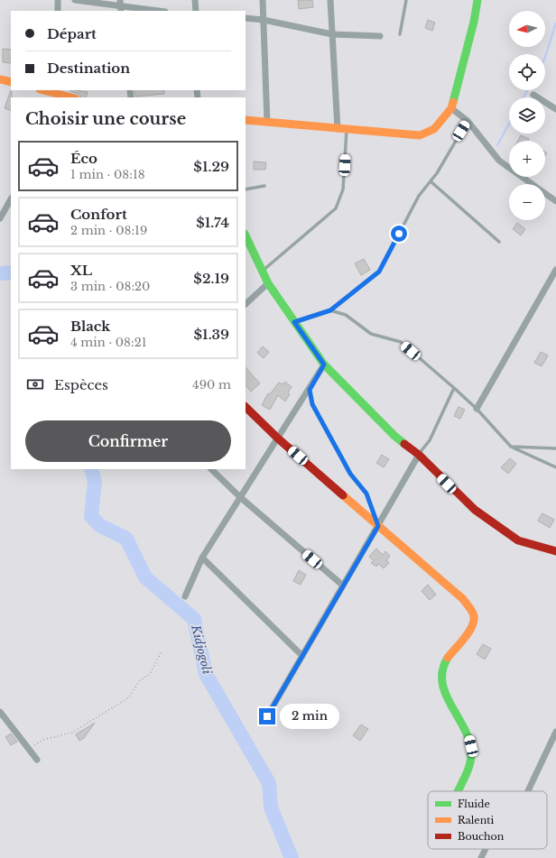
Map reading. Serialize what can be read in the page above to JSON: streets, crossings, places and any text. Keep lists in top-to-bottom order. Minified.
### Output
{"water":["Kidjogoli"],"legend":["Fluide","Ralenti","Bouchon"],"north":"left","page":{"map_buttons":["+","−"],"banner":["Départ","Destination"],"heading":"Choisir une course","list":[{"name":"Éco","note":"1 min · 08:18","value":"$1.29"},{"name":"Confort","note":"2 min · 08:19","value":"$1.74"},{"name":"XL","note":"3 min · 08:20","value":"$2.19"},{"name":"Black","note":"4 min · 08:21","value":"$1.39"}],"pay":["Espèces","490 m"],"buttons":"Confirmer","bubble":"2 min"}}
